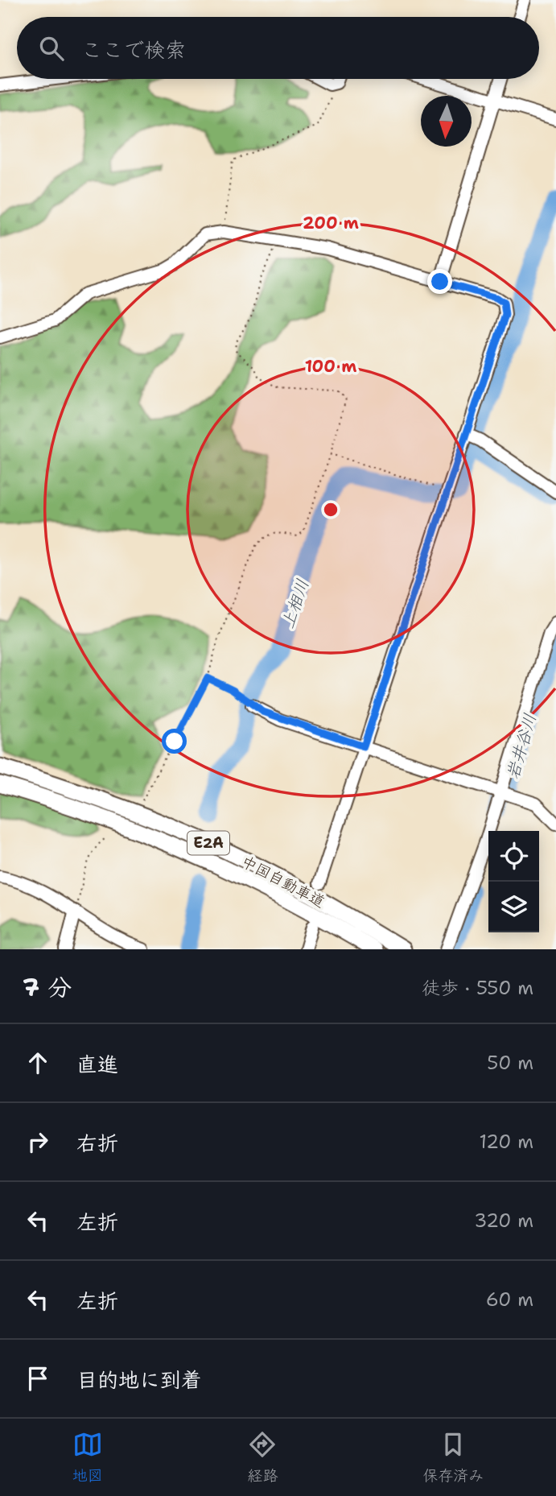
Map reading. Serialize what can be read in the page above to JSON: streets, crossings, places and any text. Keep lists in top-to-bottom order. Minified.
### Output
{"streets":{"highway":["E2A","中国自動車道"]},"water":["上相川","岩井谷川"],"north":"bottom","page":{"search":"ここで検索","heading":["7 分","徒歩 · 550 m"],"list":[["直進","50 m"],["右折","120 m"],["左折","320 m"],["左折","60 m"],"目的地に到着"],"nav":["地図","経路","保存済み"]},"rings":["200 m","100 m"]}
